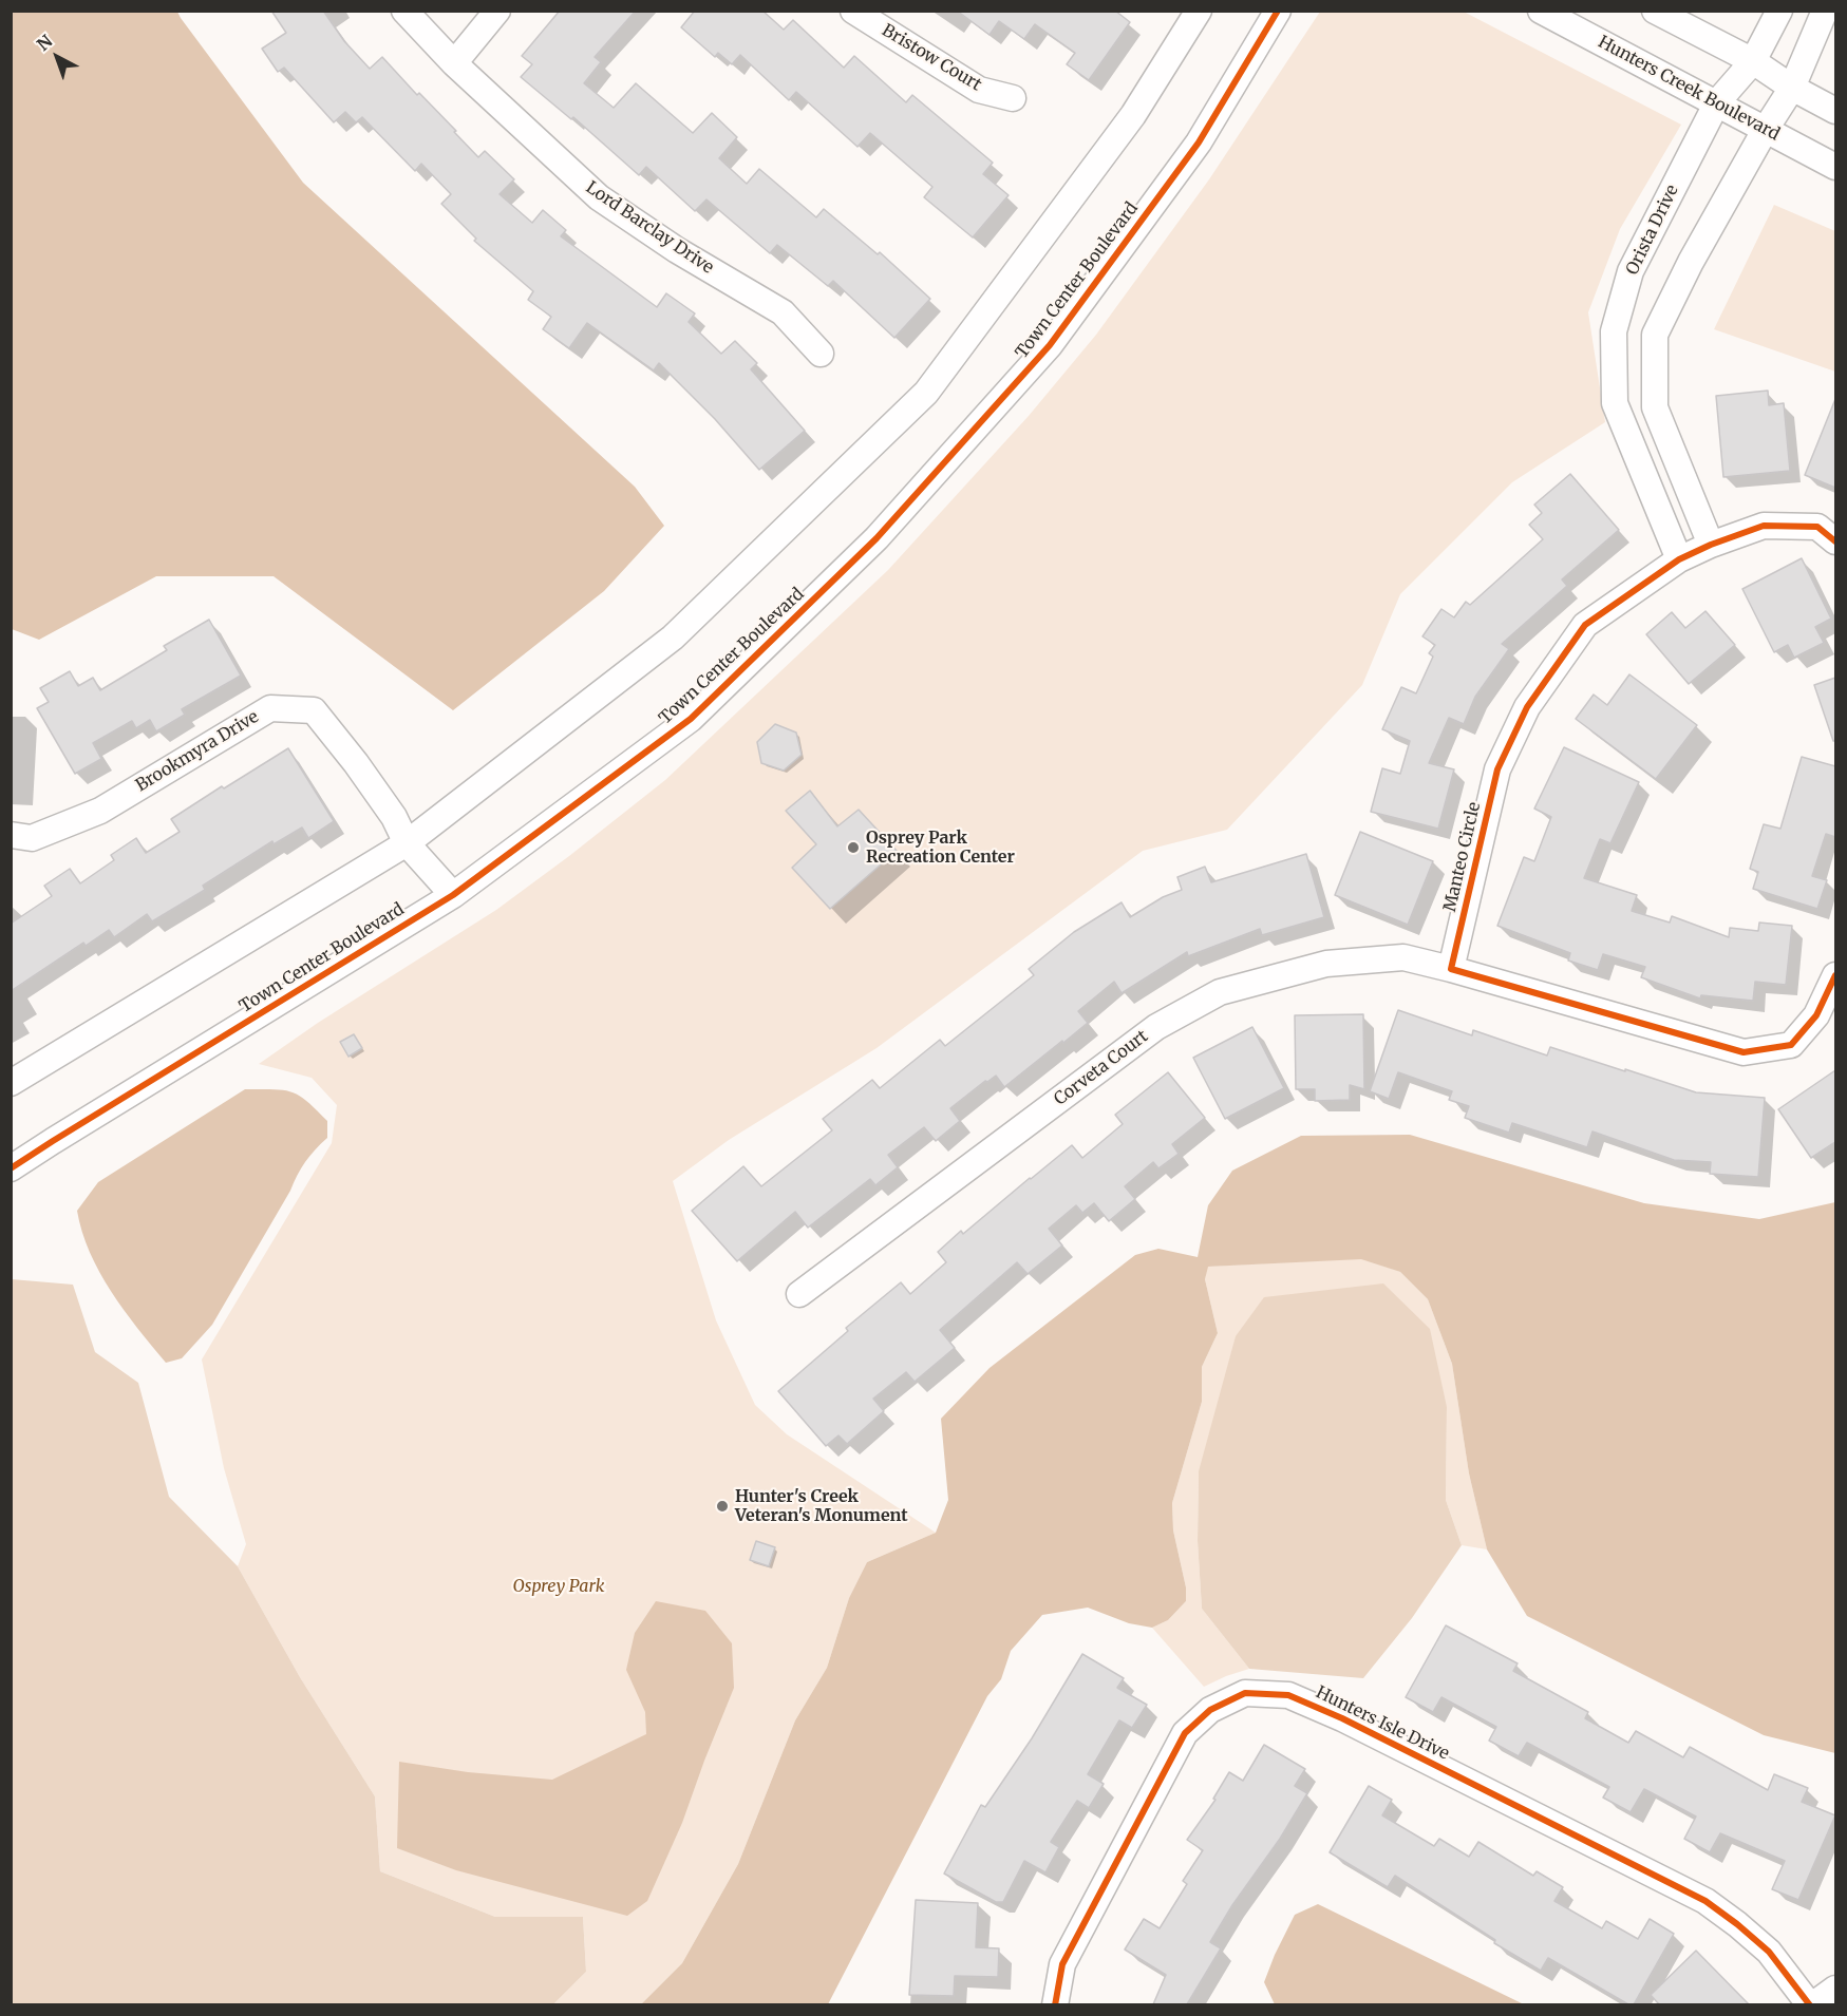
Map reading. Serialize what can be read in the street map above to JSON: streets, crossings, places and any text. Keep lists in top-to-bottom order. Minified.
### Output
{"streets":{"street":["Bristow Court","Hunters Creek Boulevard","Lord Barclay Drive","Orista Drive","Town Center Boulevard","Brookmyra Drive","Manteo Circle","Corveta Court","Hunters Isle Drive"]},"crossings":[["Hunters Creek Boulevard","Orista Drive"],["Orista Drive","Manteo Circle"],["Town Center Boulevard","Brookmyra Drive"],["Manteo Circle","Corveta Court"]],"parks":["Osprey Park"],"places":["Osprey Park Recreation Center","Hunter's Creek Veteran's Monument"],"north":"top left"}
